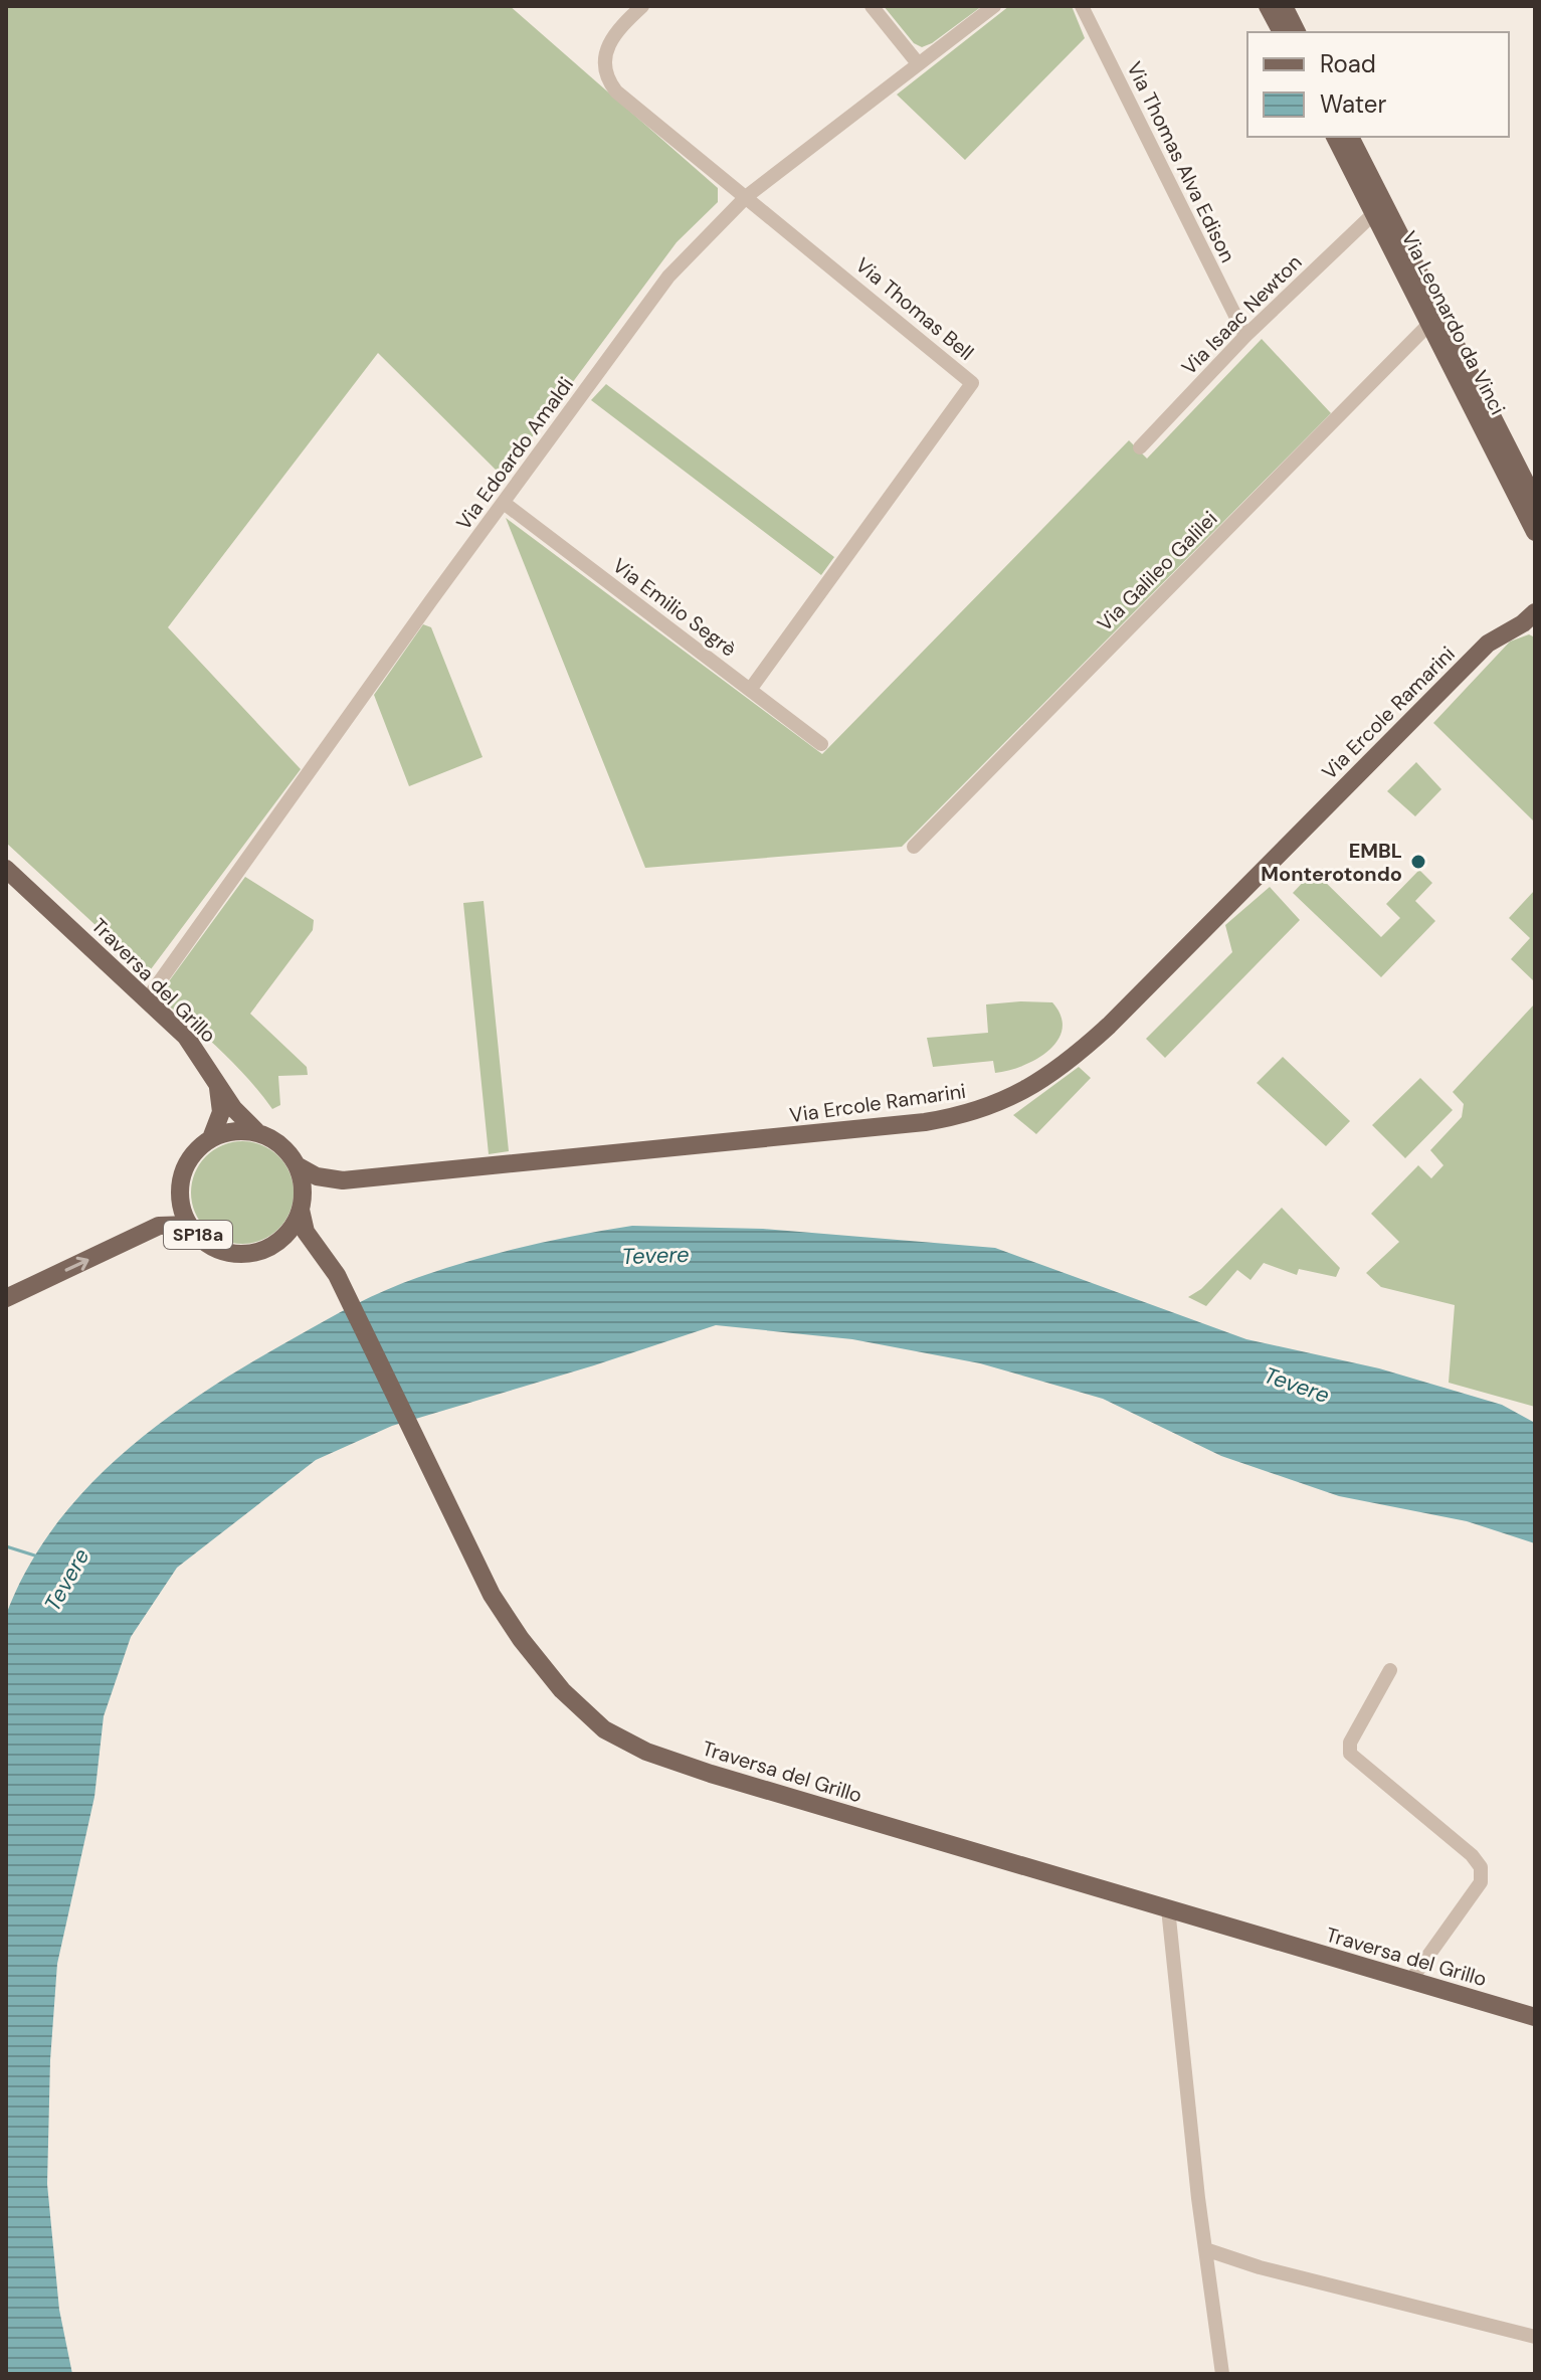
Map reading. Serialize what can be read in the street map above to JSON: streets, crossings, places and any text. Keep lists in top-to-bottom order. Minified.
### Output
{"streets":{"main road":["Via Leonardo da Vinci","Via Ercole Ramarini","Traversa del Grillo","SP18a"],"street":["Via Thomas Alva Edison","Via Thomas Bell","Via Isaac Newton","Via Edoardo Amaldi","Via Galileo Galilei","Via Emilio Segrè"]},"crossings":[["Via Thomas Alva Edison","Via Isaac Newton"],["Via Thomas Bell","Via Edoardo Amaldi"],["Via Thomas Bell","Via Emilio Segrè"],["Via Isaac Newton","Via Leonardo da Vinci"],["Via Leonardo da Vinci","Via Galileo Galilei"],["Via Edoardo Amaldi","Via Emilio Segrè"],["Via Edoardo Amaldi","Traversa del Grillo"],["Via Ercole Ramarini","Traversa del Grillo"],["Via Ercole Ramarini","SP18a"],["Traversa del Grillo","SP18a"]],"water":["Tevere"],"places":["EMBL Monterotondo"],"legend":["Road","Water"]}
